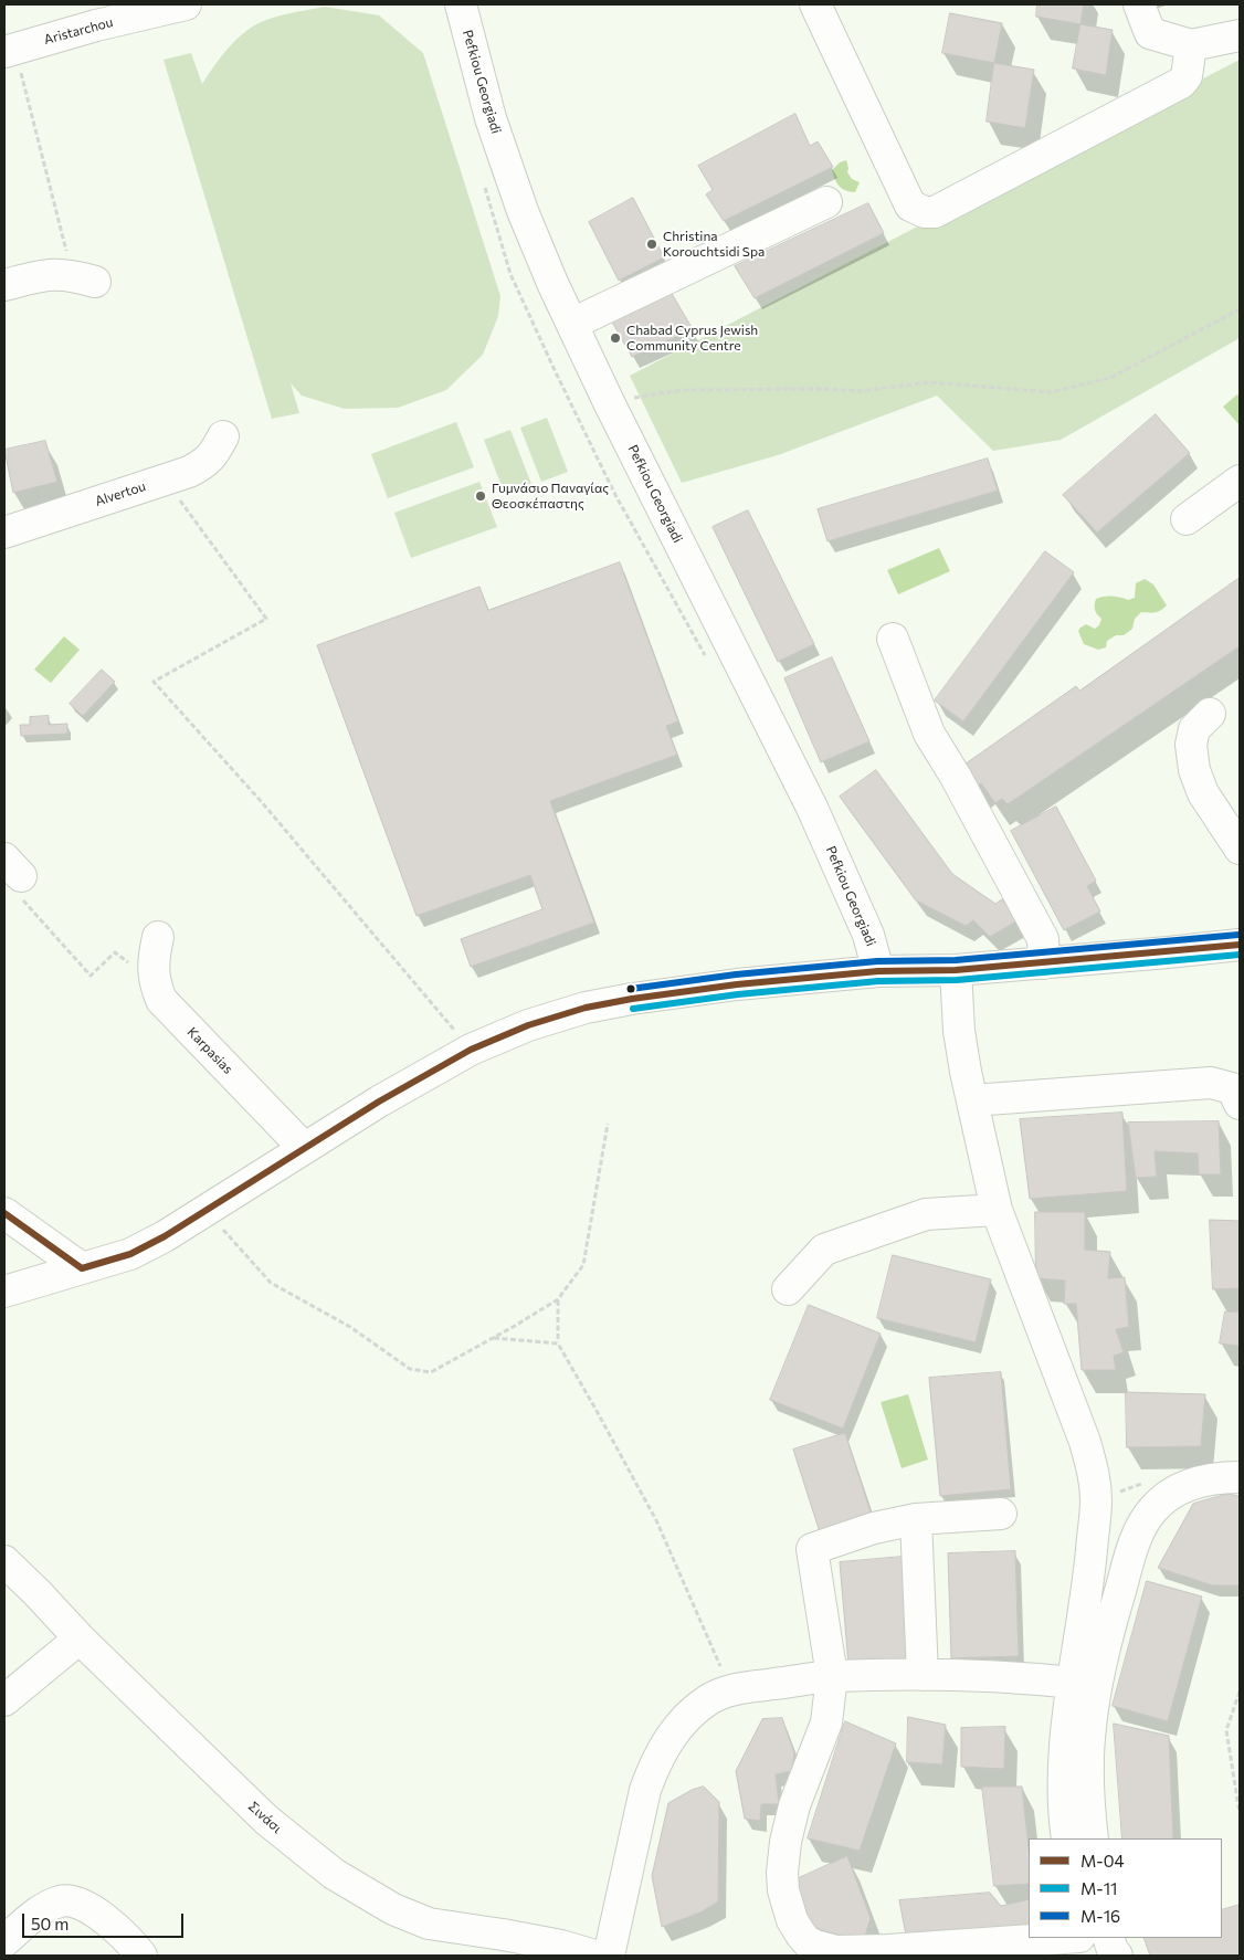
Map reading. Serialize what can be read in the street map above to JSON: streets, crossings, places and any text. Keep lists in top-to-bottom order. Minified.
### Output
{"streets":{"street":["Aristarchou","Pefkiou Georgiadi","Alvertou","Karpasias","Σινάσι"]},"places":["Christina Korouchtsidi Spa","Chabad Cyprus Jewish Community Centre","Γυμνάσιο Παναγίας Θεοσκέπαστης"],"lines":["transit line M-16","transit line M-04","transit line M-11"],"legend":["M-04","M-11","M-16"],"scale_bar":"50 m"}
